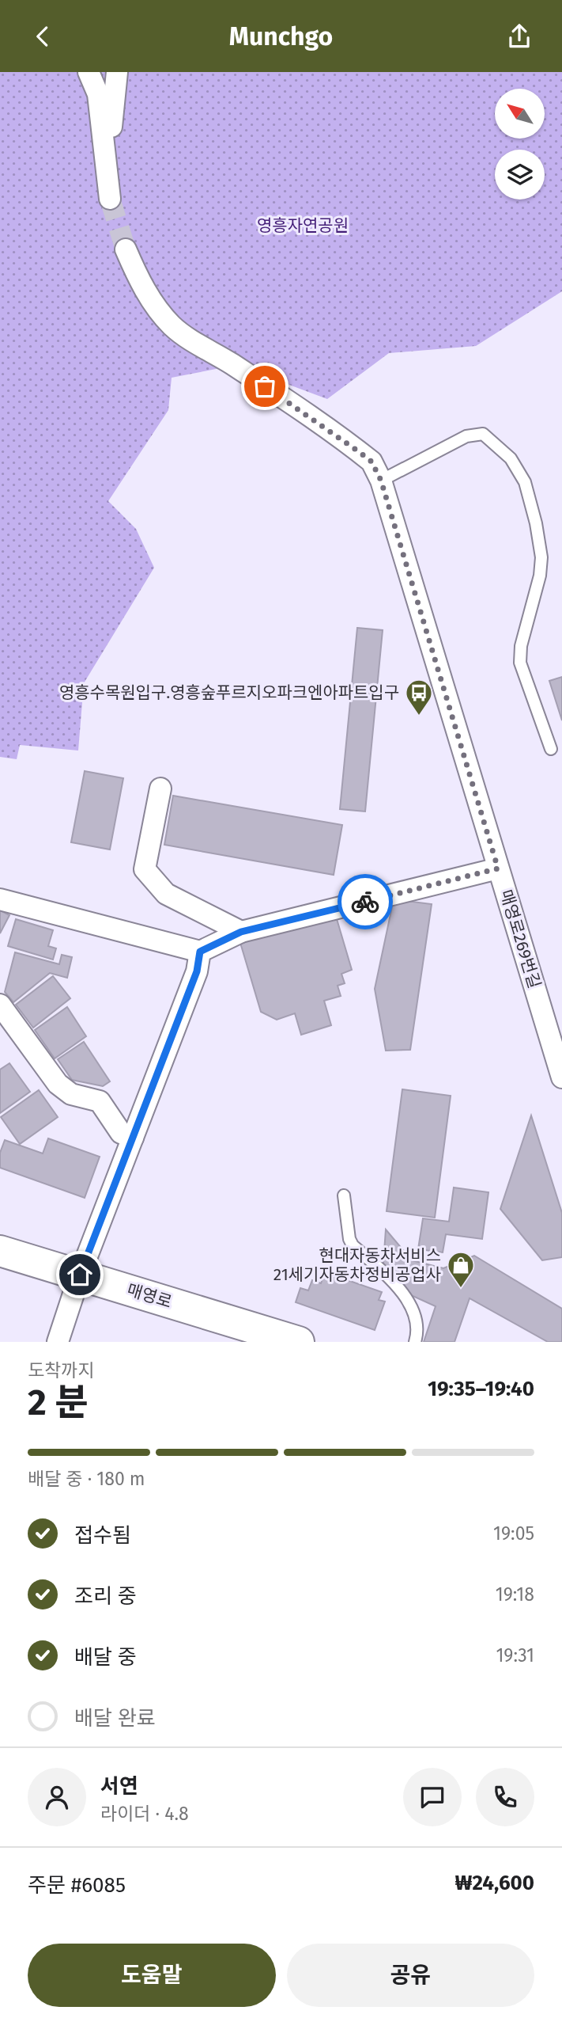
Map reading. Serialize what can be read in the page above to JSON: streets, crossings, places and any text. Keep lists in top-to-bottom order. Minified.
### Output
{"streets":{"street":["매영로269번길","매영로"]},"parks":["영흥자연공원"],"places":{"bus stop":["영흥수목원입구.영흥숲푸르지오파크엔아파트입구"],"shop":["현대자동차서비스 21세기자동차정비공업사"]},"north":"top left","page":{"header":"Munchgo","heading":["2 분","도착까지","19:35–19:40"],"panel":["서연","라이더 · 4.8","주문 #6085","₩24,600"],"bar":"배달 중 · 180 m","list":[["접수됨","19:05"],["조리 중","19:18"],["배달 중","19:31"],"배달 완료"],"buttons":["도움말","공유"]}}
